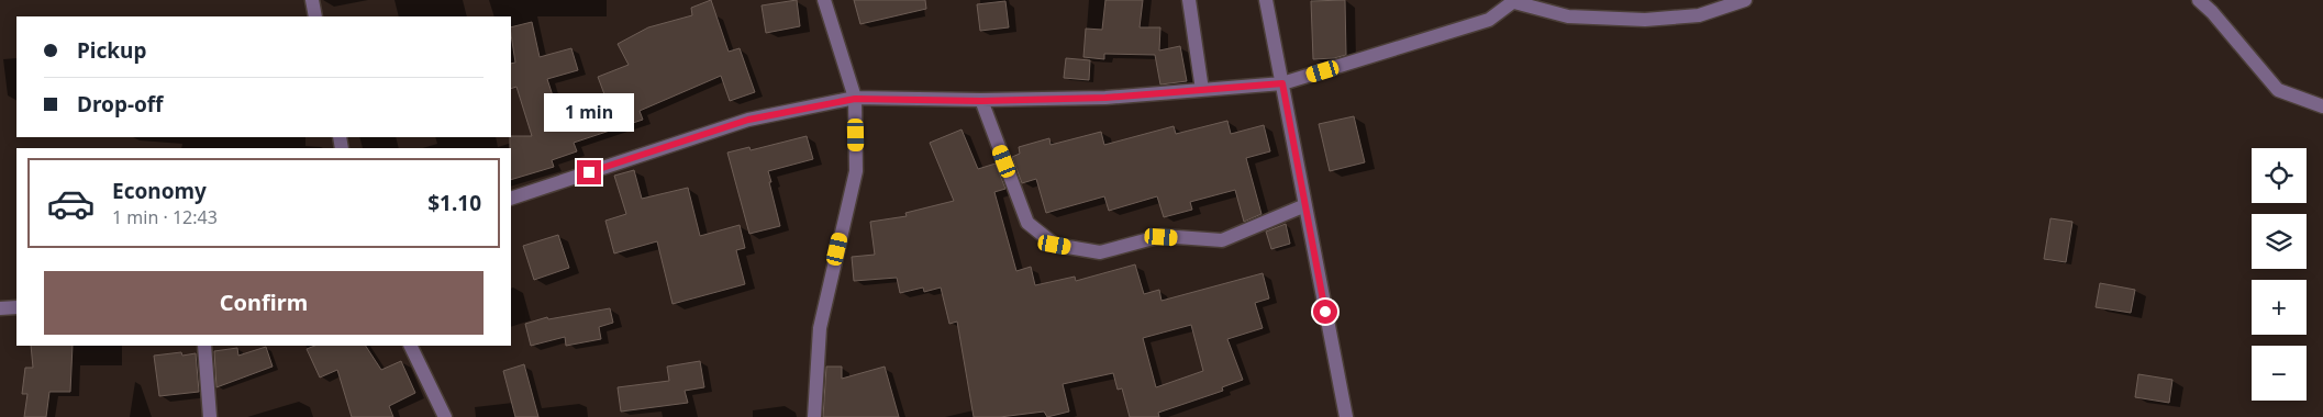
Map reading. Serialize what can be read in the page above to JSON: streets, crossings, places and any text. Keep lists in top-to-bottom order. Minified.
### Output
{"page":{"banner":["Pickup","Drop-off"],"bubble":"1 min","map_buttons":["+","−"],"list":[{"name":"Economy","note":"1 min · 12:43","value":"$1.10"}],"buttons":"Confirm"}}
